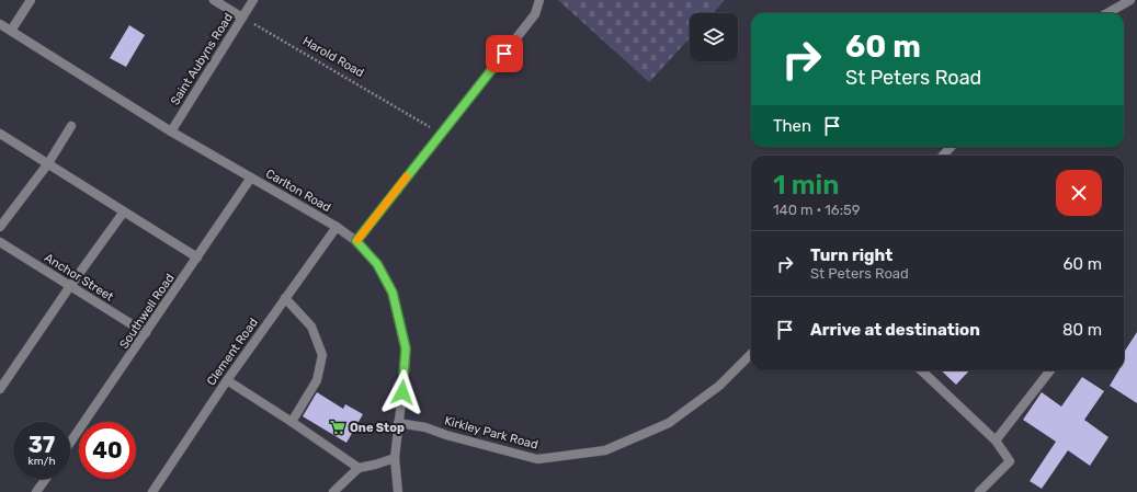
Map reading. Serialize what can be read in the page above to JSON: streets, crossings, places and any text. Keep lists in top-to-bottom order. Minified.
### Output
{"streets":{"street":["Saint Aubyns Road","Carlton Road","Anchor Street","Southwell Road","Clement Road","Kirkley Park Road"],"path":["Harold Road"]},"crossings":[["Harold Road","Saint Aubyns Road"],["Saint Aubyns Road","Carlton Road"],["Carlton Road","Southwell Road"],["Carlton Road","Clement Road"],["Carlton Road","Kirkley Park Road"],["Anchor Street","Southwell Road"]],"places":{"supermarket":["One Stop"]},"page":{"turn":["60 m","St Peters Road"],"then":"Then","heading":["1 min","140 m · 16:59"],"list":[{"name":"Turn right","note":"St Peters Road","value":"60 m"},{"name":"Arrive at destination","value":"80 m"}],"speed":"37 km/h","limit":"40"}}
